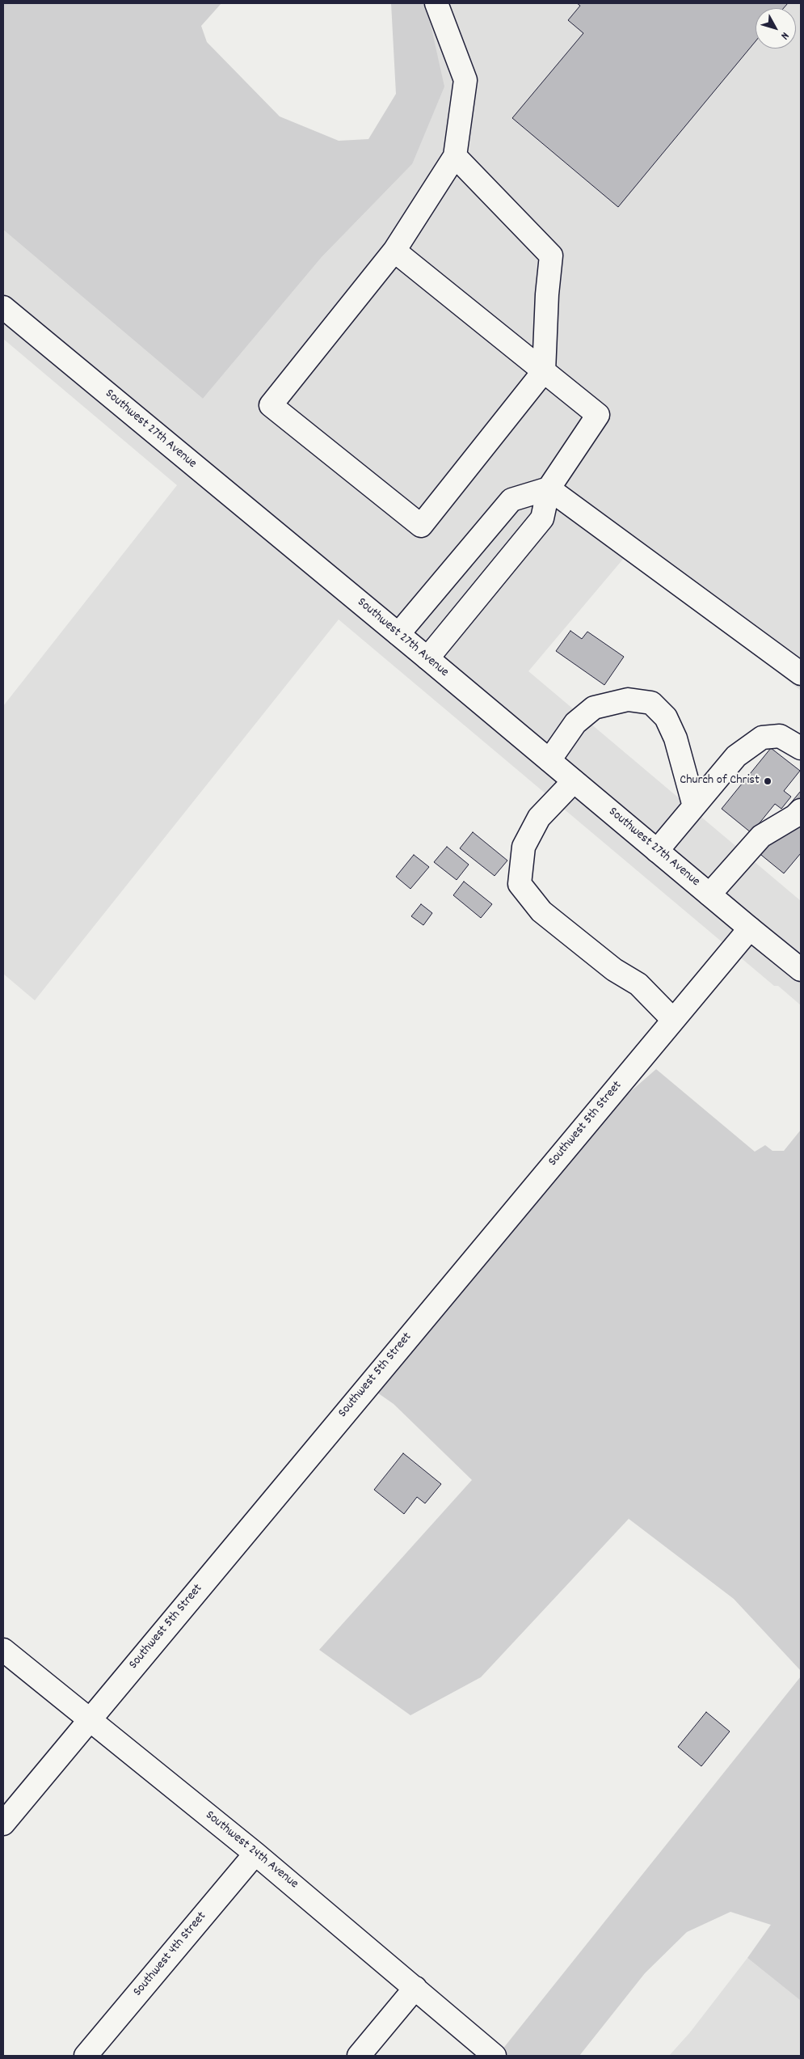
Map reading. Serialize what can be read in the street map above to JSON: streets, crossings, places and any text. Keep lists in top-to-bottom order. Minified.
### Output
{"streets":{"street":["Southwest 27th Avenue","Southwest 5th Street","Southwest 24th Avenue","Southwest 4th Street"]},"crossings":[["Southwest 27th Avenue","Southwest 5th Street"],["Southwest 5th Street","Southwest 24th Avenue"],["Southwest 24th Avenue","Southwest 4th Street"]],"places":["Church of Christ"],"north":"bottom right"}
